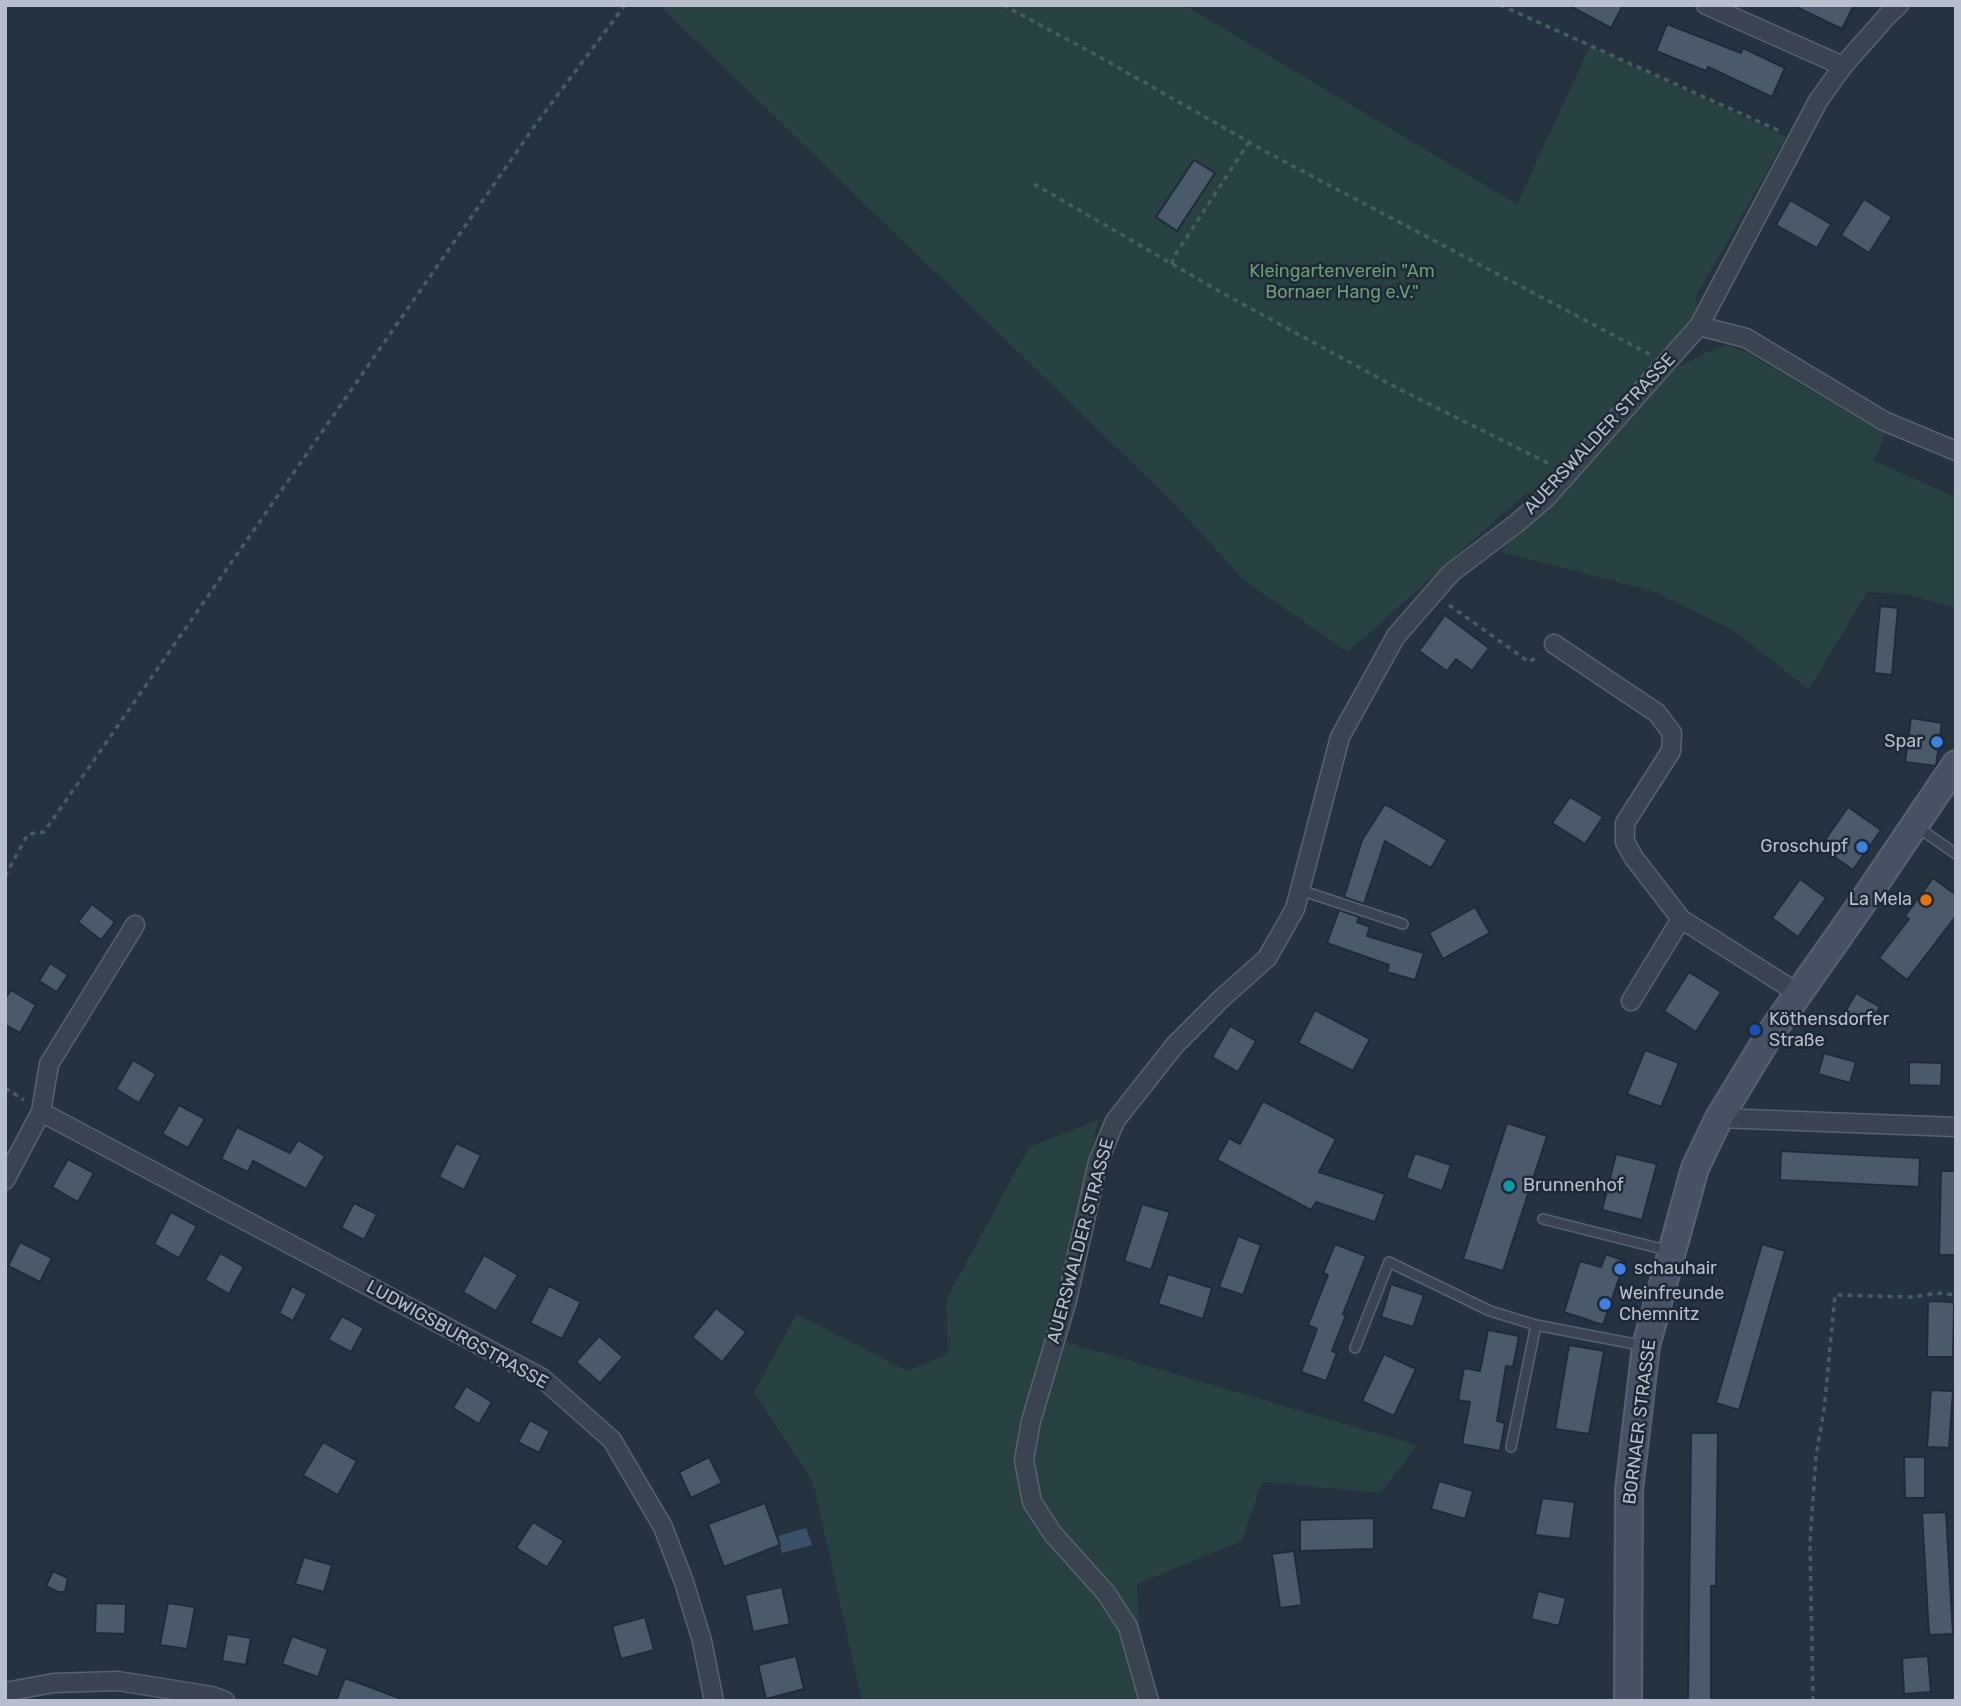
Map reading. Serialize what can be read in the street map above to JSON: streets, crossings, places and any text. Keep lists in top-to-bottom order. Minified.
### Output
{"streets":{"main road":["BORNAER STRASSE"],"street":["AUERSWALDER STRASSE","LUDWIGSBURGSTRASSE"]},"parks":["Kleingartenverein \"Am Bornaer Hang e.V.\""],"places":["Spar","Groschupf","La Mela","Köthensdorfer Straße","Brunnenhof","schauhair","Weinfreunde Chemnitz"]}
